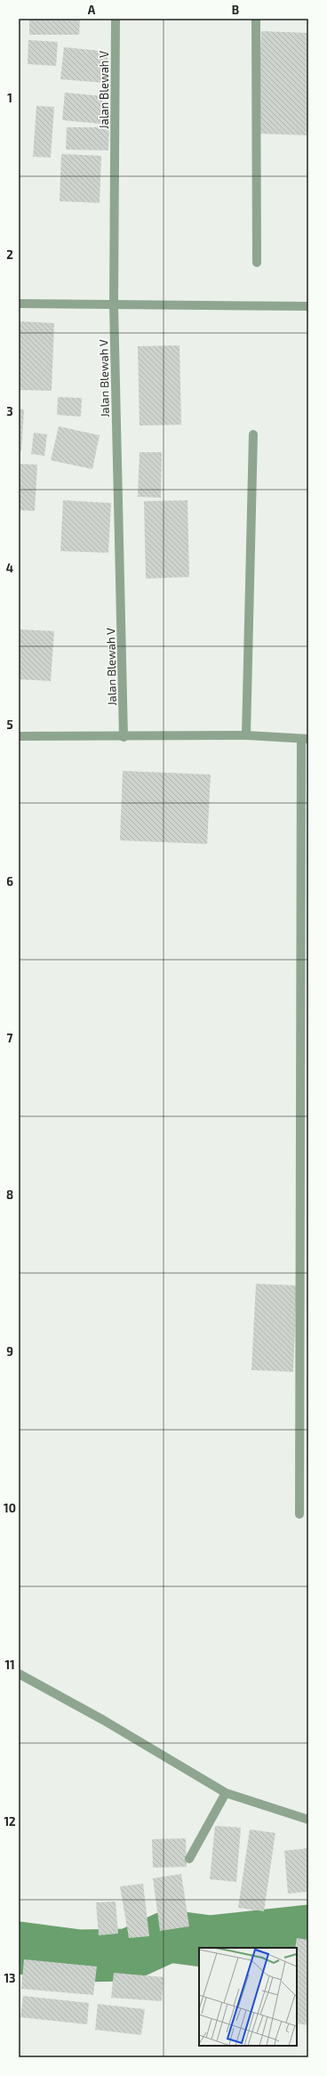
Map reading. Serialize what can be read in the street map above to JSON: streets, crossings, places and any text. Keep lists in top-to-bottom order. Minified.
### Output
{"streets":{"street":["Jalan Blewah V"]},"grid":{"columns":["A","B"],"rows":["1","2","3","4","5","6","7","8","9","10","11","12","13"]}}
